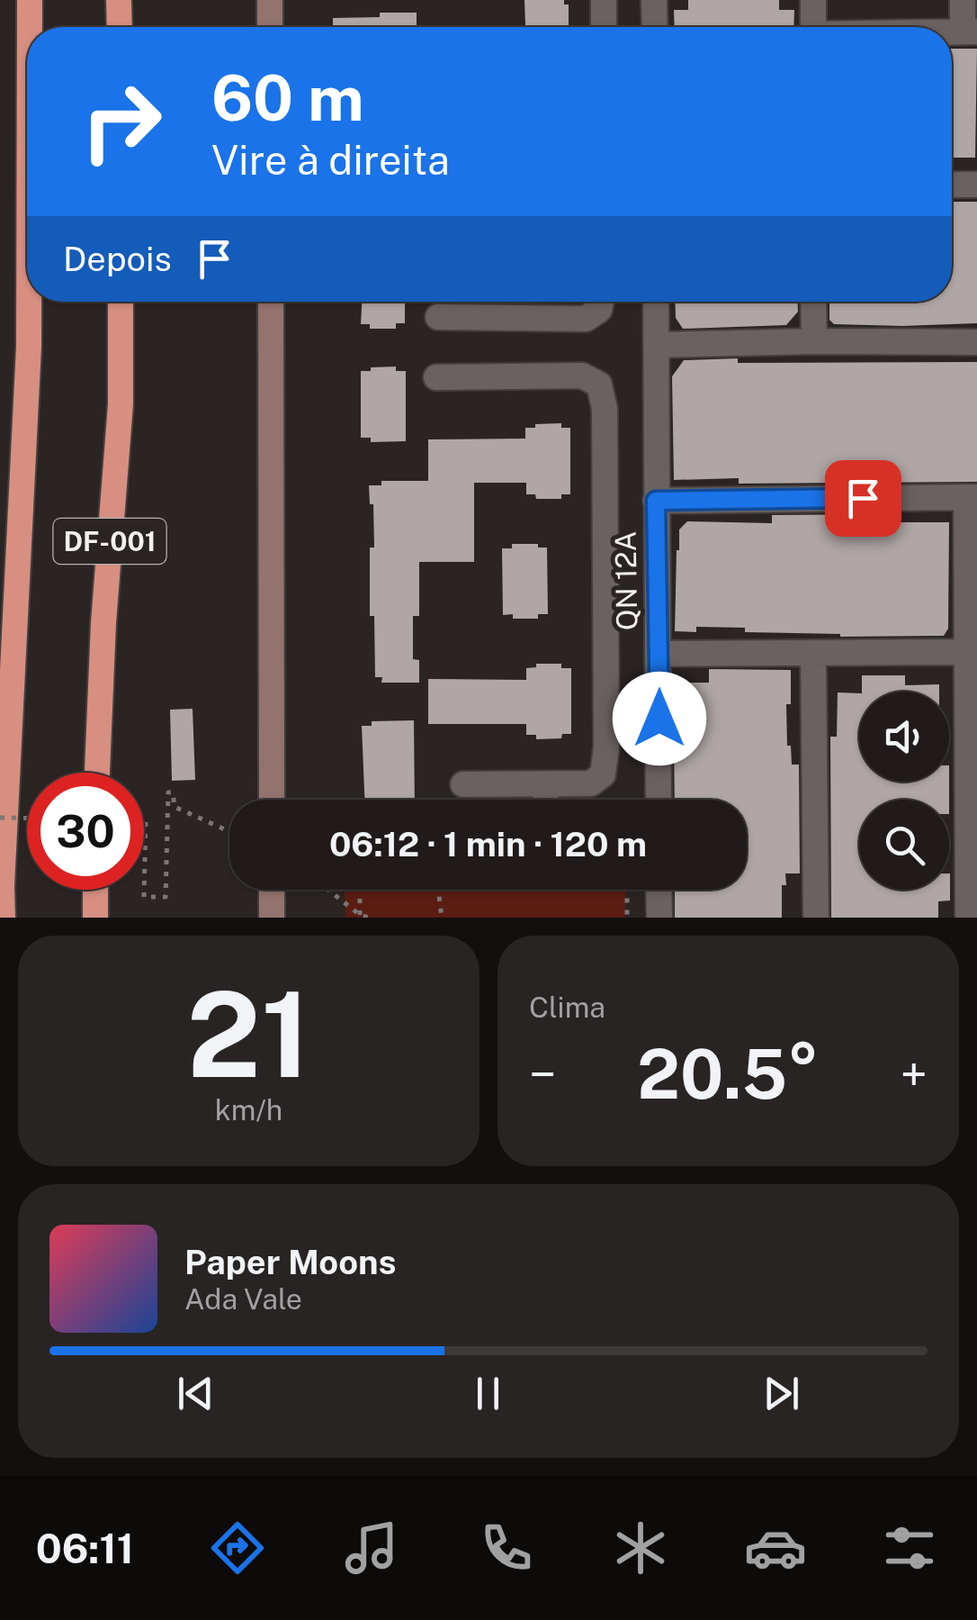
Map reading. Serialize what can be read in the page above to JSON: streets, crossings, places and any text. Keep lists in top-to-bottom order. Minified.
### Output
{"streets":{"highway":["DF-001"],"street":["QN 12A"]},"page":{"turn":["60 m","Vire à direita"],"then":"Depois","limit":"30","trip":"06:12 · 1 min · 120 m","tile":[["21","km/h"],"Clima"],"heat":["−","20.5°","+"],"song":["Paper Moons","Ada Vale"],"tabs":"06:11"}}
